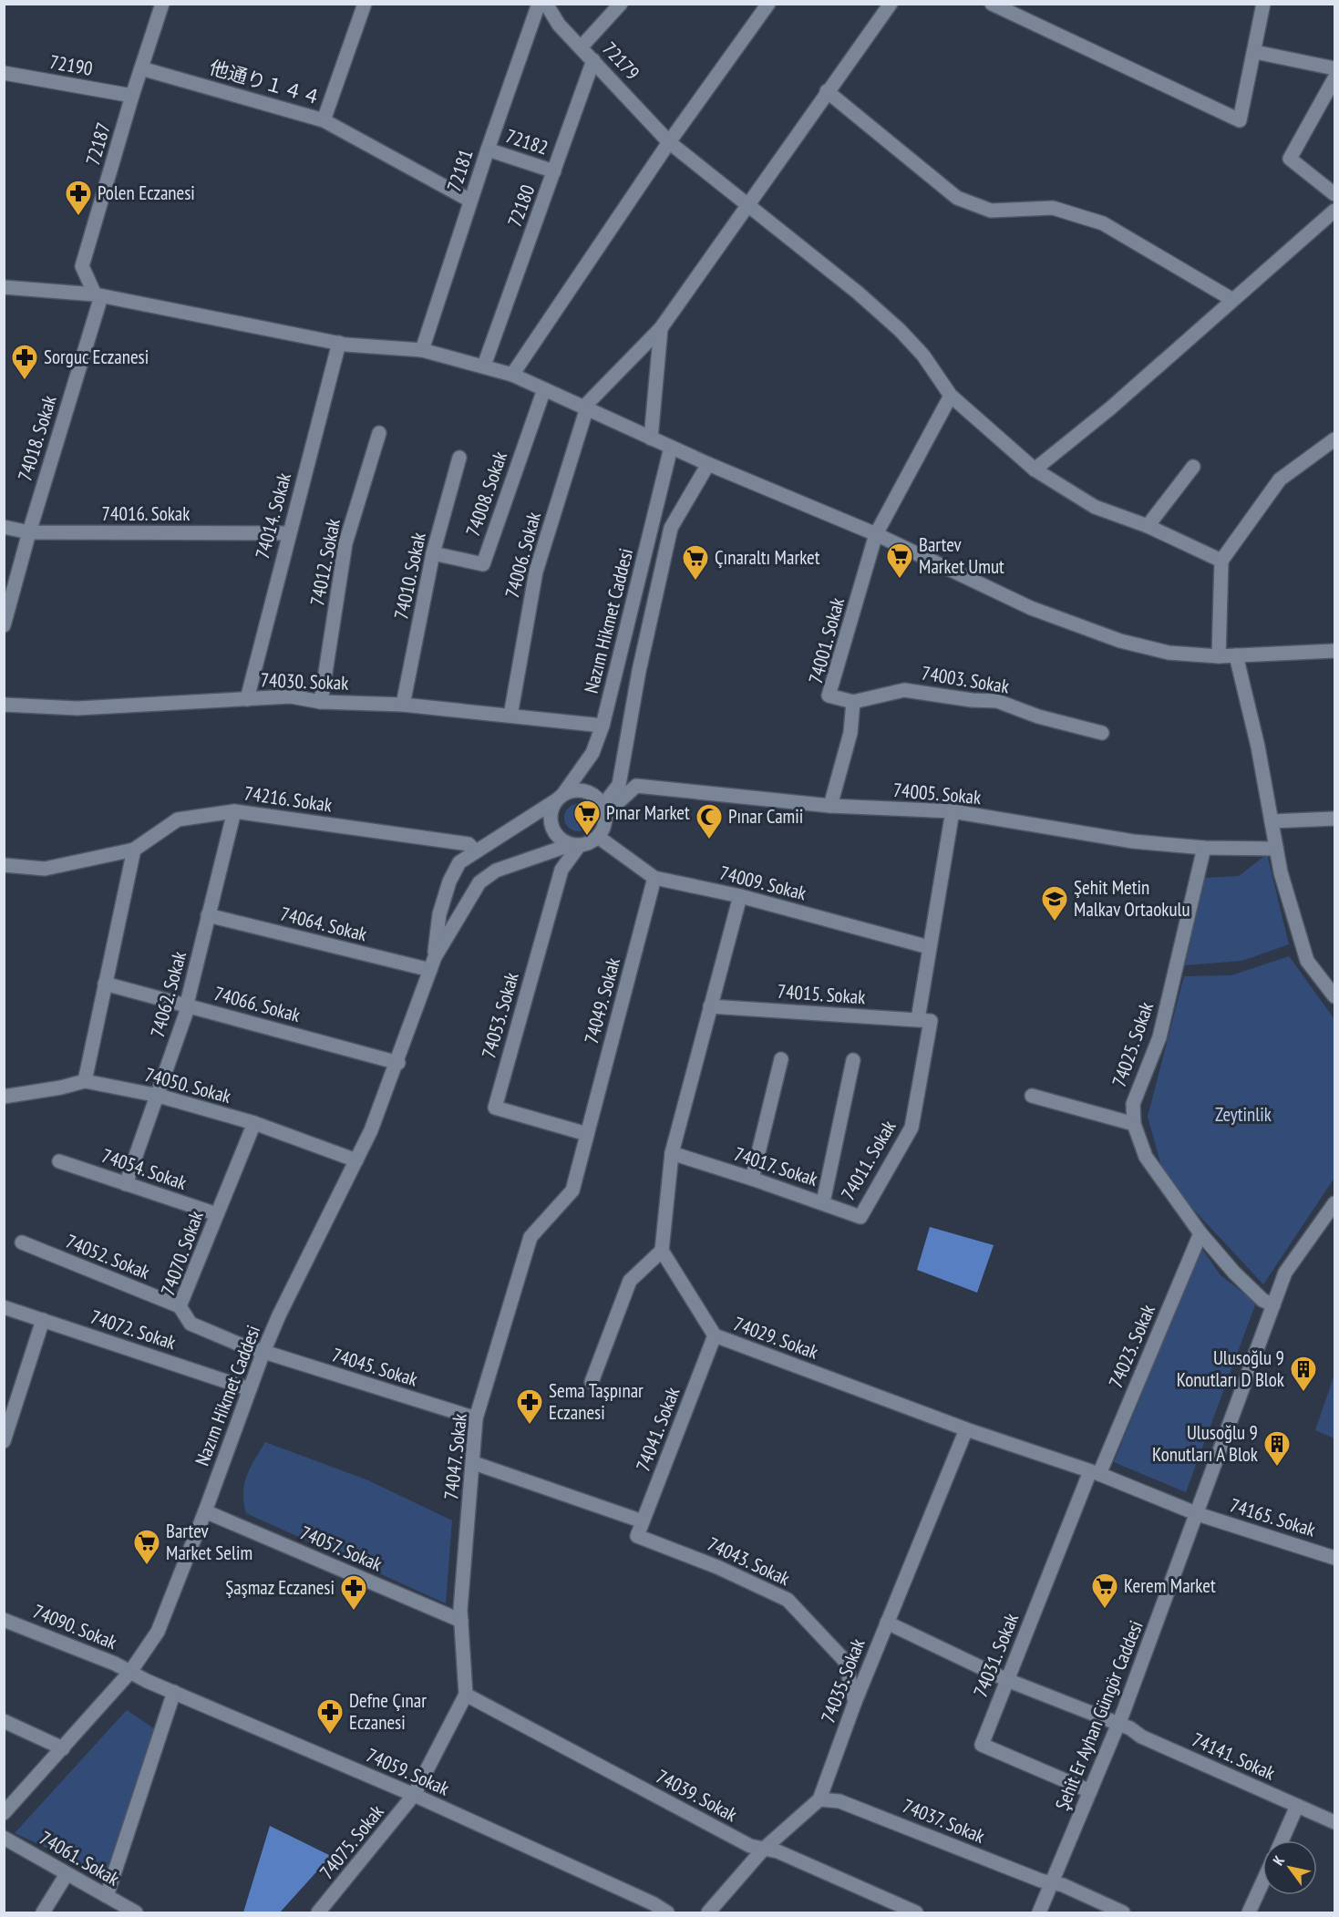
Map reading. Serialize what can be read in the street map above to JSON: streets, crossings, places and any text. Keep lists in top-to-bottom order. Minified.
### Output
{"streets":{"street":["72179","72190","他通り１４４","72182","72187","72181","72180","74018. Sokak","74008. Sokak","74016. Sokak","74014. Sokak","74006. Sokak","74012. Sokak","74010. Sokak","Nazım Hikmet Caddesi","74001. Sokak","74003. Sokak","74030. Sokak","74005. Sokak","74216. Sokak","74009. Sokak","74064. Sokak","74062. Sokak","74015. Sokak","74049. Sokak","74066. Sokak","74053. Sokak","74025. Sokak","74050. Sokak","74011. Sokak","74017. Sokak","74054. Sokak","74070. Sokak","74052. Sokak","74072. Sokak","74029. Sokak","74023. Sokak","74045. Sokak","74041. Sokak","74047. Sokak","74165. Sokak","74057. Sokak","74043. Sokak","74090. Sokak","74031. Sokak","74035. Sokak","Şehit Er Ayhan Güngör Caddesi","74141. Sokak","74059. Sokak","74039. Sokak","74037. Sokak","74075. Sokak","74061. Sokak"]},"crossings":[["72179","72180"],["72190","72187"],["他通り１４４","72187"],["72182","72181"],["72182","72180"],["72187","74018. Sokak"],["74018. Sokak","74016. Sokak"],["74008. Sokak","74010. Sokak"],["74016. Sokak","74014. Sokak"],["74014. Sokak","74030. Sokak"],["74006. Sokak","74030. Sokak"],["74012. Sokak","74030. Sokak"],["74010. Sokak","74030. Sokak"],["Nazım Hikmet Caddesi","74030. Sokak"],["Nazım Hikmet Caddesi","74005. Sokak"],["Nazım Hikmet Caddesi","74216. Sokak"],["Nazım Hikmet Caddesi","74009. Sokak"],["Nazım Hikmet Caddesi","74064. Sokak"],["Nazım Hikmet Caddesi","74066. Sokak"],["Nazım Hikmet Caddesi","74053. Sokak"],["Nazım Hikmet Caddesi","74050. Sokak"],["Nazım Hikmet Caddesi","74070. Sokak"],["Nazım Hikmet Caddesi","74072. Sokak"],["Nazım Hikmet Caddesi","74045. Sokak"],["Nazım Hikmet Caddesi","74057. Sokak"],["Nazım Hikmet Caddesi","74090. Sokak"],["Nazım Hikmet Caddesi","74059. Sokak"],["74001. Sokak","74003. Sokak"],["74005. Sokak","74009. Sokak"],["74005. Sokak","74053. Sokak"],["74005. Sokak","74025. Sokak"],["74005. Sokak","74011. Sokak"],["74216. Sokak","74062. Sokak"],["74009. Sokak","74049. Sokak"],["74009. Sokak","74053. Sokak"],["74009. Sokak","74011. Sokak"],["74064. Sokak","74062. Sokak"],["74062. Sokak","74066. Sokak"],["74062. Sokak","74050. Sokak"],["74062. Sokak","74054. Sokak"],["74015. Sokak","74011. Sokak"],["74049. Sokak","74053. Sokak"],["74049. Sokak","74047. Sokak"],["74053. Sokak","74047. Sokak"],["74025. Sokak","74023. Sokak"],["74025. Sokak","Şehit Er Ayhan Güngör Caddesi"],["74050. Sokak","74070. Sokak"],["74011. Sokak","74017. Sokak"],["74054. Sokak","74070. Sokak"],["74070. Sokak","74052. Sokak"],["74070. Sokak","74045. Sokak"],["74029. Sokak","74023. Sokak"],["74029. Sokak","74041. Sokak"],["74029. Sokak","74165. Sokak"],["74029. Sokak","74031. Sokak"],["74029. Sokak","74035. Sokak"],["74029. Sokak","Şehit Er Ayhan Güngör Caddesi"],["74023. Sokak","74031. Sokak"],["74045. Sokak","74047. Sokak"],["74041. Sokak","74043. Sokak"],["74047. Sokak","74057. Sokak"],["74047. Sokak","74039. Sokak"],["74165. Sokak","Şehit Er Ayhan Güngör Caddesi"],["74043. Sokak","74035. Sokak"],["74090. Sokak","74059. Sokak"],["74031. Sokak","Şehit Er Ayhan Güngör Caddesi"],["74031. Sokak","74141. Sokak"],["74035. Sokak","74141. Sokak"],["74035. Sokak","74039. Sokak"],["74035. Sokak","74037. Sokak"],["Şehit Er Ayhan Güngör Caddesi","74141. Sokak"],["Şehit Er Ayhan Güngör Caddesi","74037. Sokak"],["74059. Sokak","74075. Sokak"]],"parks":["Zeytinlik"],"places":{"pharmacy":["Polen Eczanesi","Sorguc Eczanesi","Sema Taşpınar Eczanesi","Şaşmaz Eczanesi","Defne Çınar Eczanesi"],"supermarket":["Bartev Market Umut","Çınaraltı Market","Pınar Market","Bartev Market Selim","Kerem Market"],"mosque":["Pınar Camii"],"school or university":["Şehit Metin Malkav Ortaokulu"],"building":["Ulusoğlu 9 Konutları D Blok","Ulusoğlu 9 Konutları A Blok"]},"north":"top left"}
